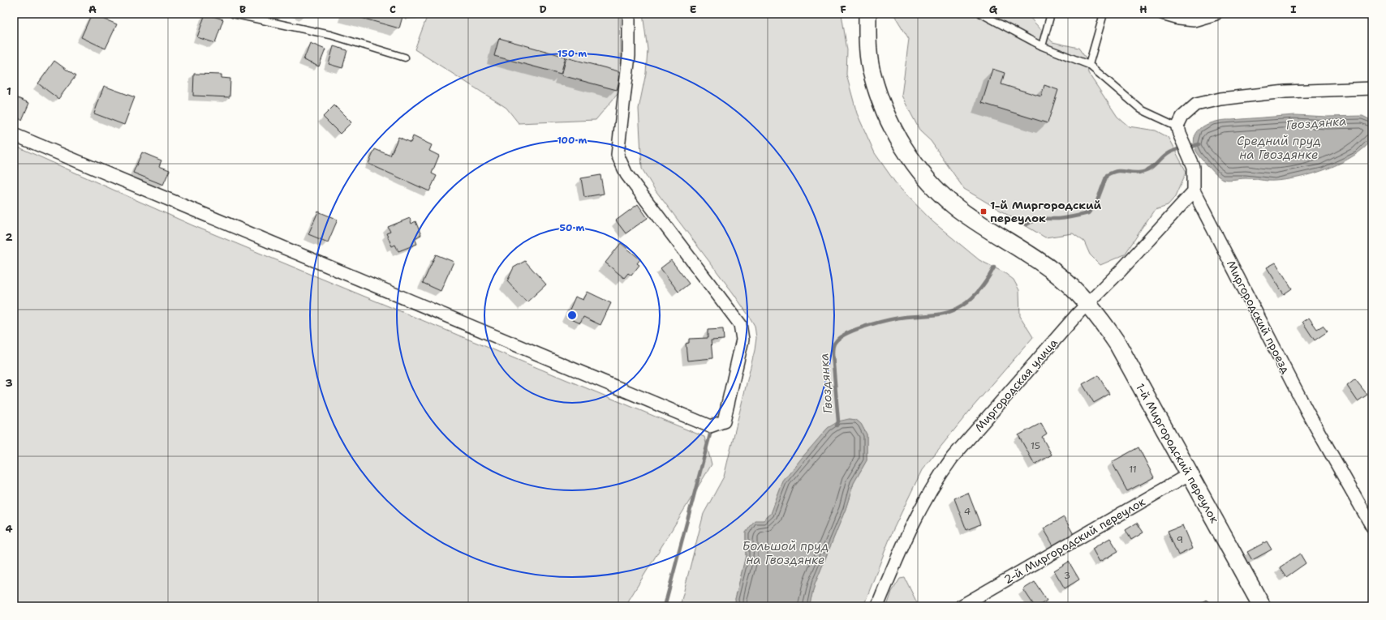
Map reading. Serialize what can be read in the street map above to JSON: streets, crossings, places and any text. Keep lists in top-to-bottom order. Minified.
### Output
{"streets":{"street":["Миргородский проезд","Миргородская улица","1-й Миргородский переулок","2-й Миргородский переулок"]},"crossings":[["Миргородский проезд","Миргородская улица"],["Миргородская улица","1-й Миргородский переулок"],["1-й Миргородский переулок","2-й Миргородский переулок"]],"water":["Гвоздянка","Средний пруд на Гвоздянке","Большой пруд на Гвоздянке"],"places":{"transit":["1-й Миргородский переулок"]},"house_numbers":["15","11","4","9","3"],"grid":{"columns":["A","B","C","D","E","F","G","H","I"],"rows":["1","2","3","4"]},"rings":["150 m","100 m","50 m"]}
